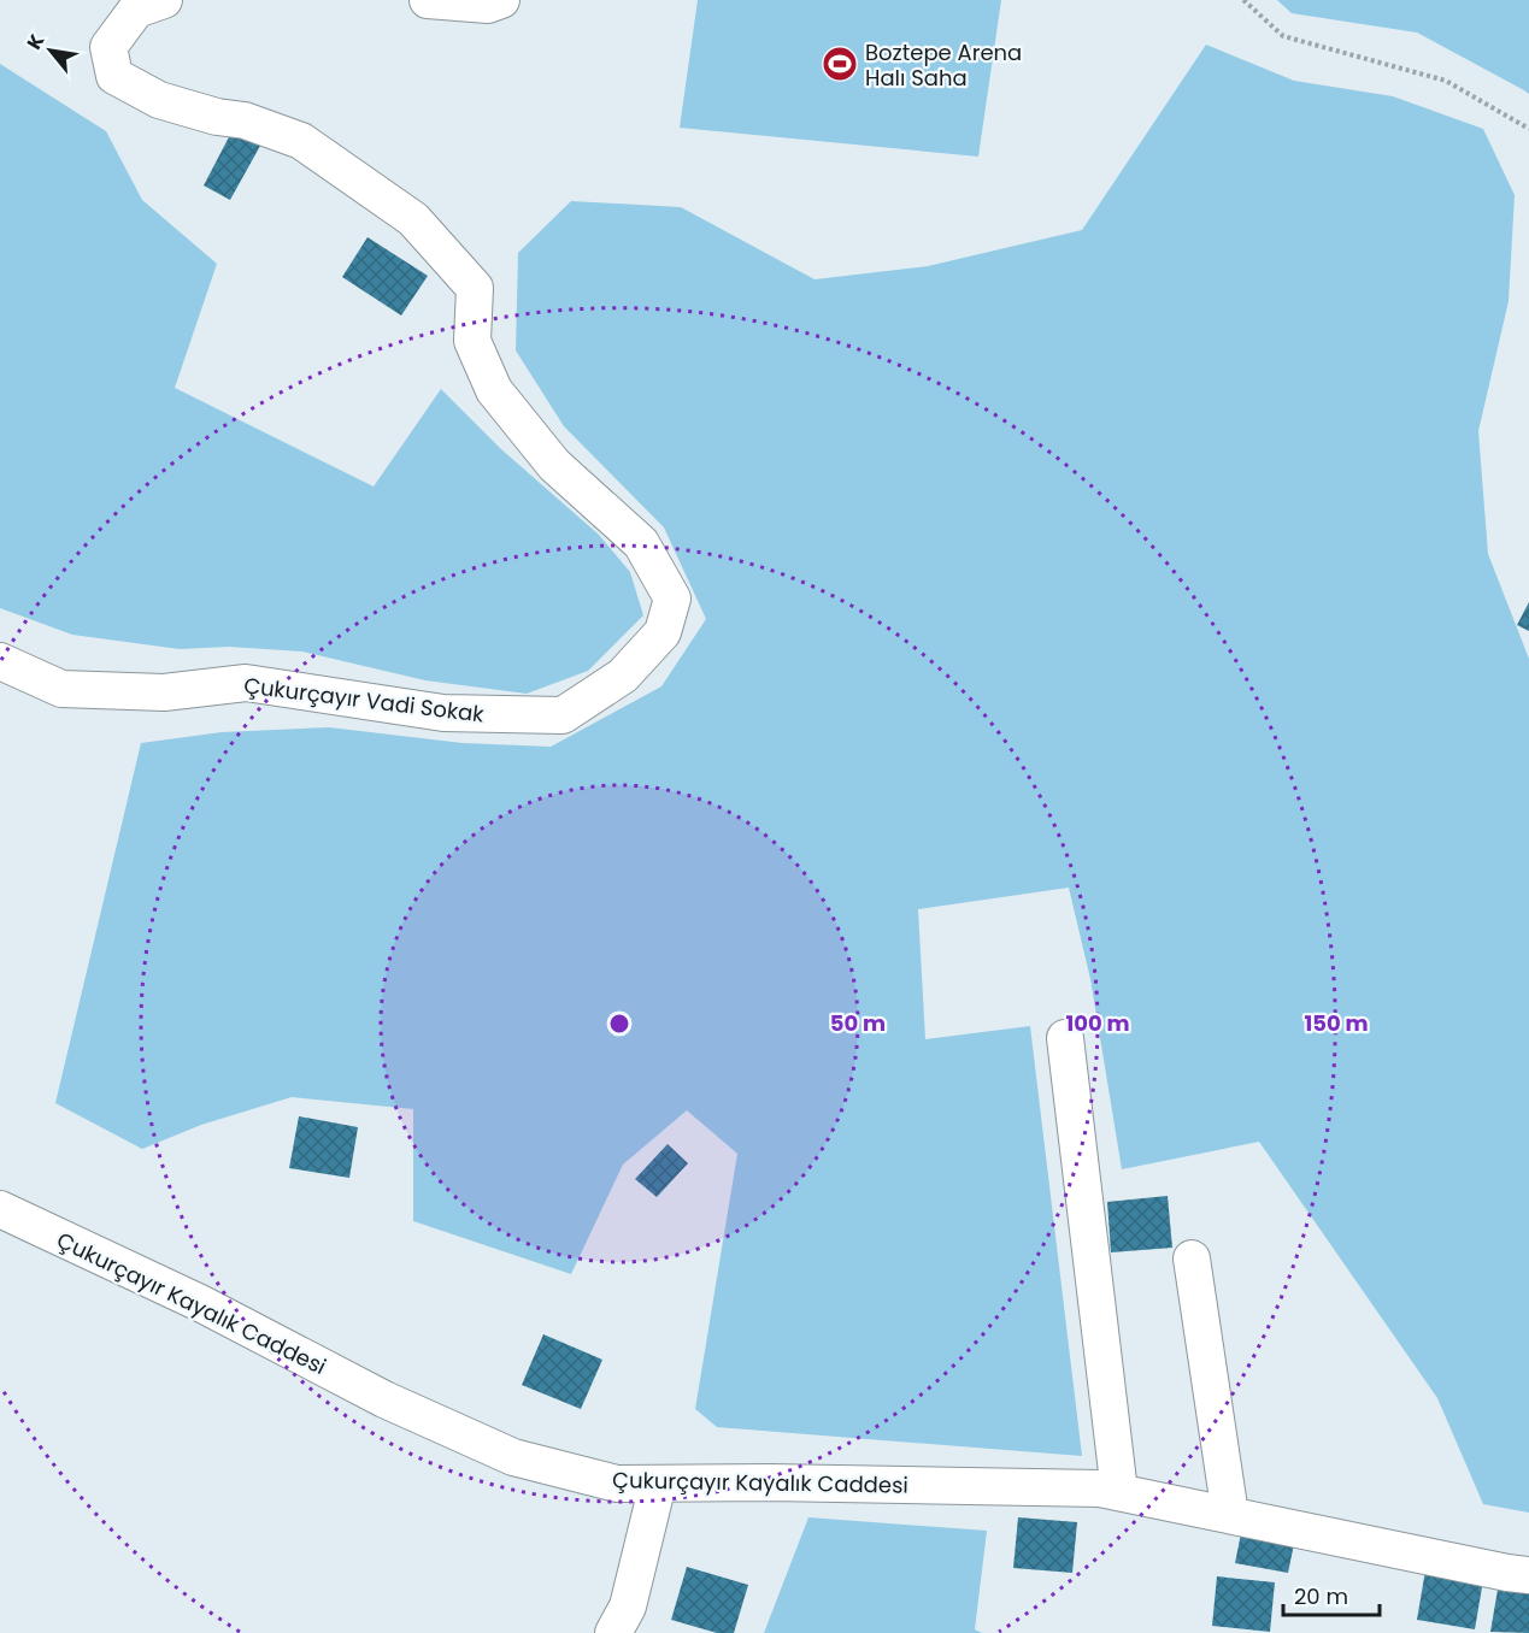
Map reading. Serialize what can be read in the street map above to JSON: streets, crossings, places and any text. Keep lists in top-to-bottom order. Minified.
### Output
{"streets":{"street":["Çukurçayır Vadi Sokak","Çukurçayır Kayalık Caddesi"]},"places":{"sports":["Boztepe Arena Halı Saha"]},"scale_bar":"20 m","north":"top left","rings":["50 m","100 m","150 m"]}
